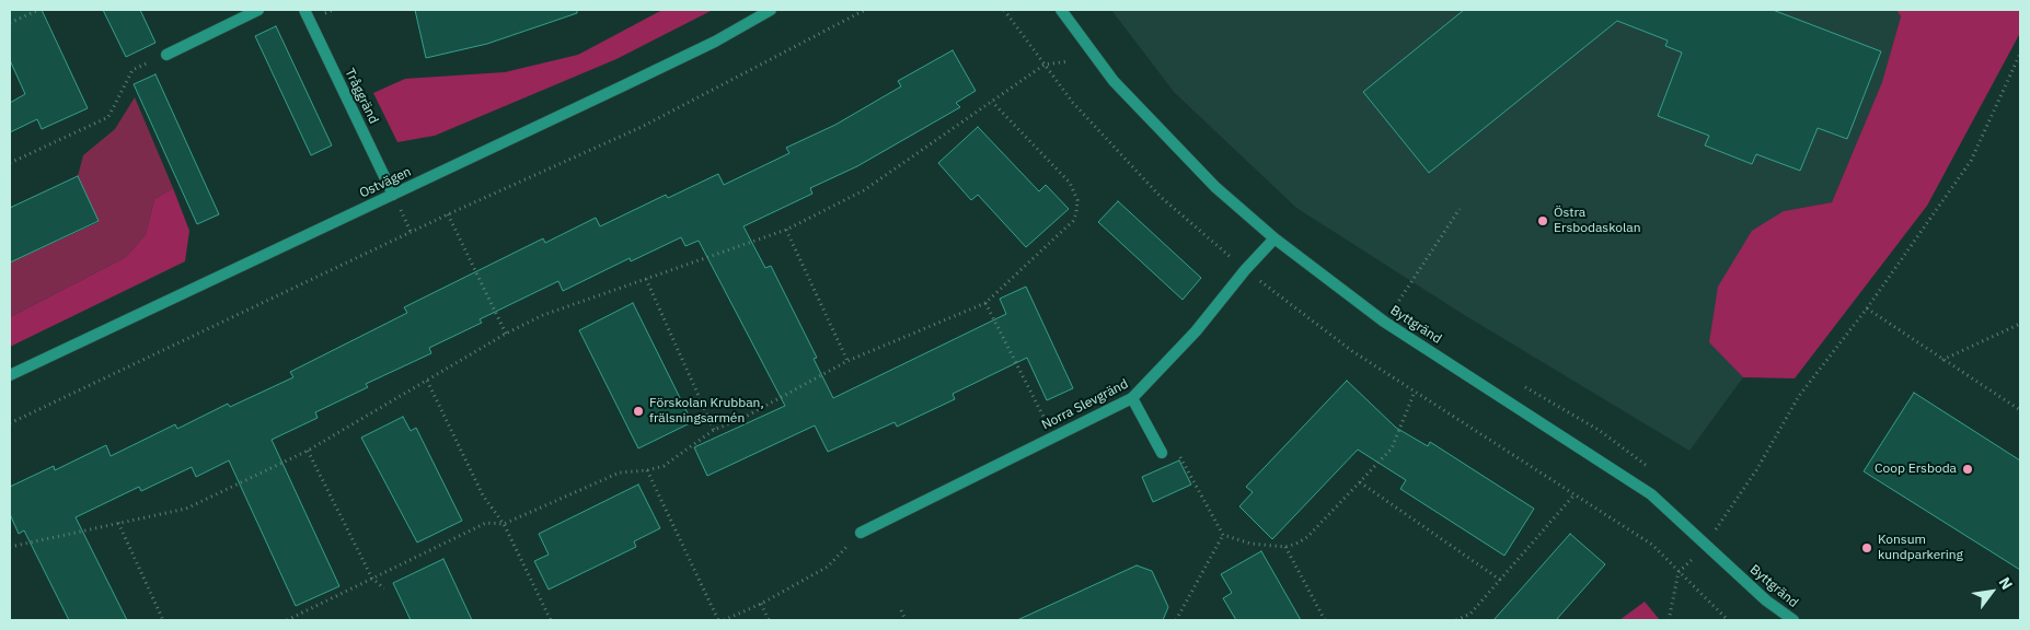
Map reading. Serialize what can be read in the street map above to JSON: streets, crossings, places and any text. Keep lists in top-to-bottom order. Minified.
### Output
{"streets":{"street":["Tråggränd","Ostvägen","Byttgränd","Norra Slevgränd"]},"crossings":[["Tråggränd","Ostvägen"],["Byttgränd","Norra Slevgränd"]],"places":["Östra Ersbodaskolan","Förskolan Krubban, frälsningsarmén","Coop Ersboda","Konsum kundparkering"],"north":"top right"}
